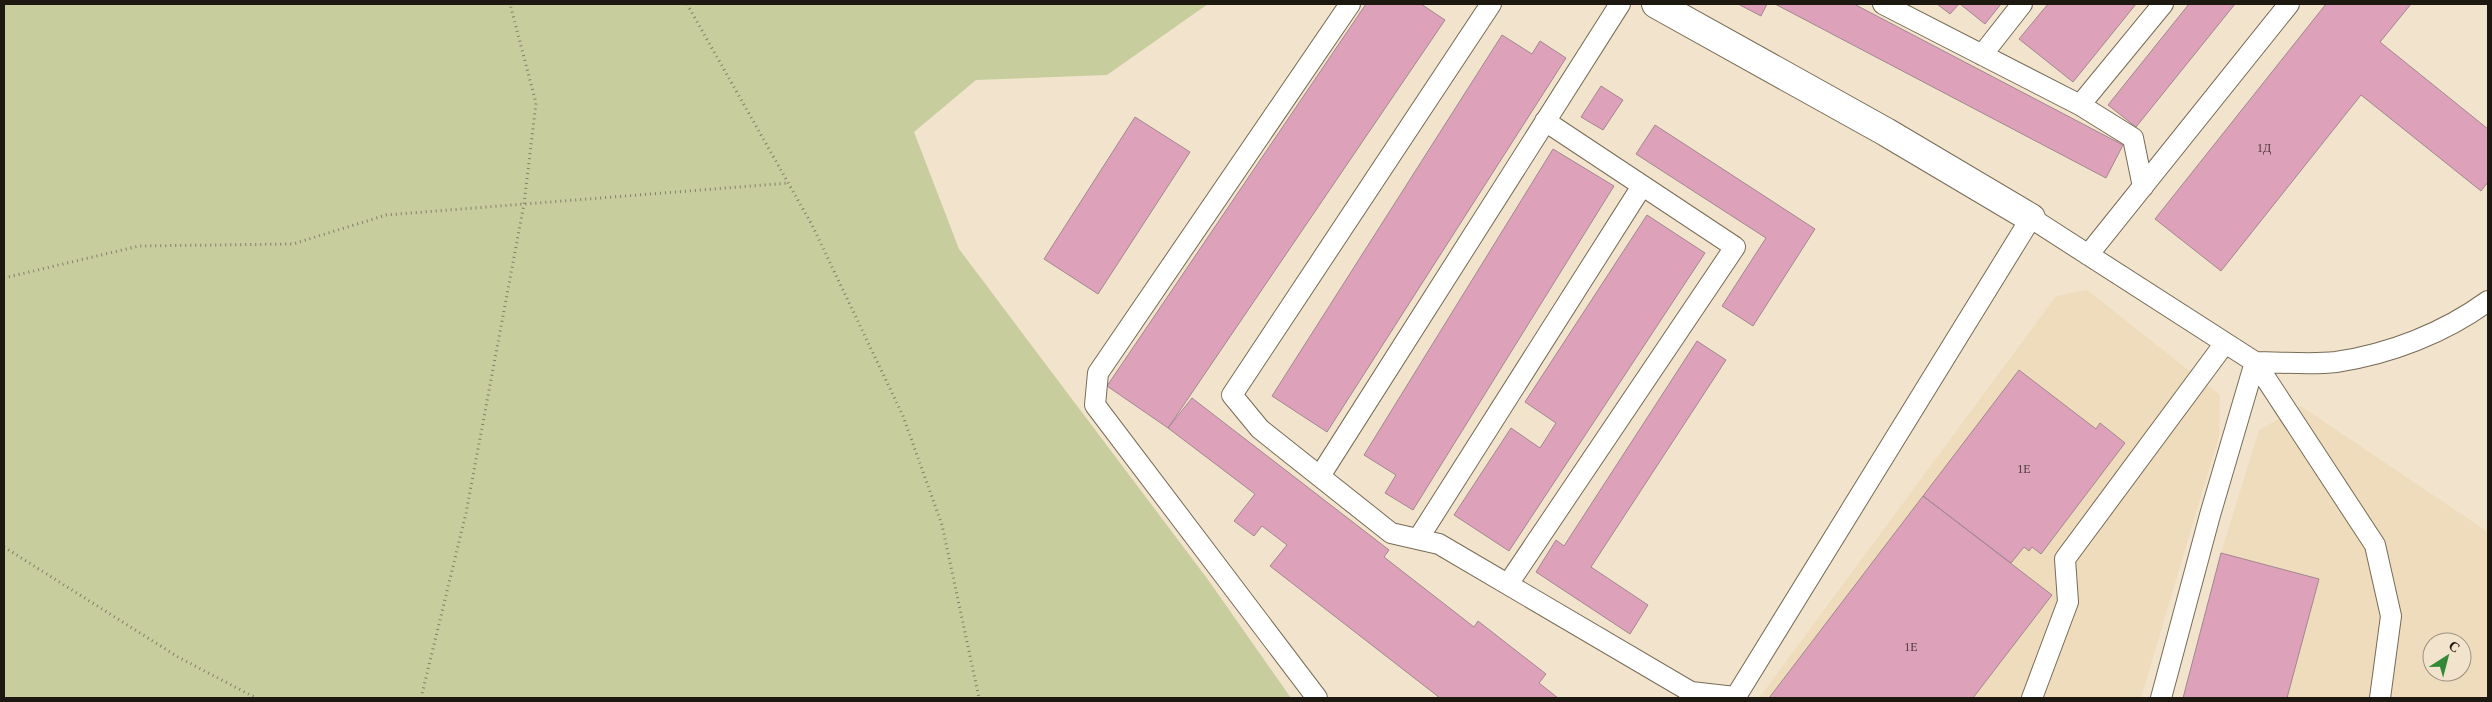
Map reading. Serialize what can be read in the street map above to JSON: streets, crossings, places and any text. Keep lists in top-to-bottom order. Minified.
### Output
{"house_numbers":["1Д","1Е","1Е"],"north":"top right"}
